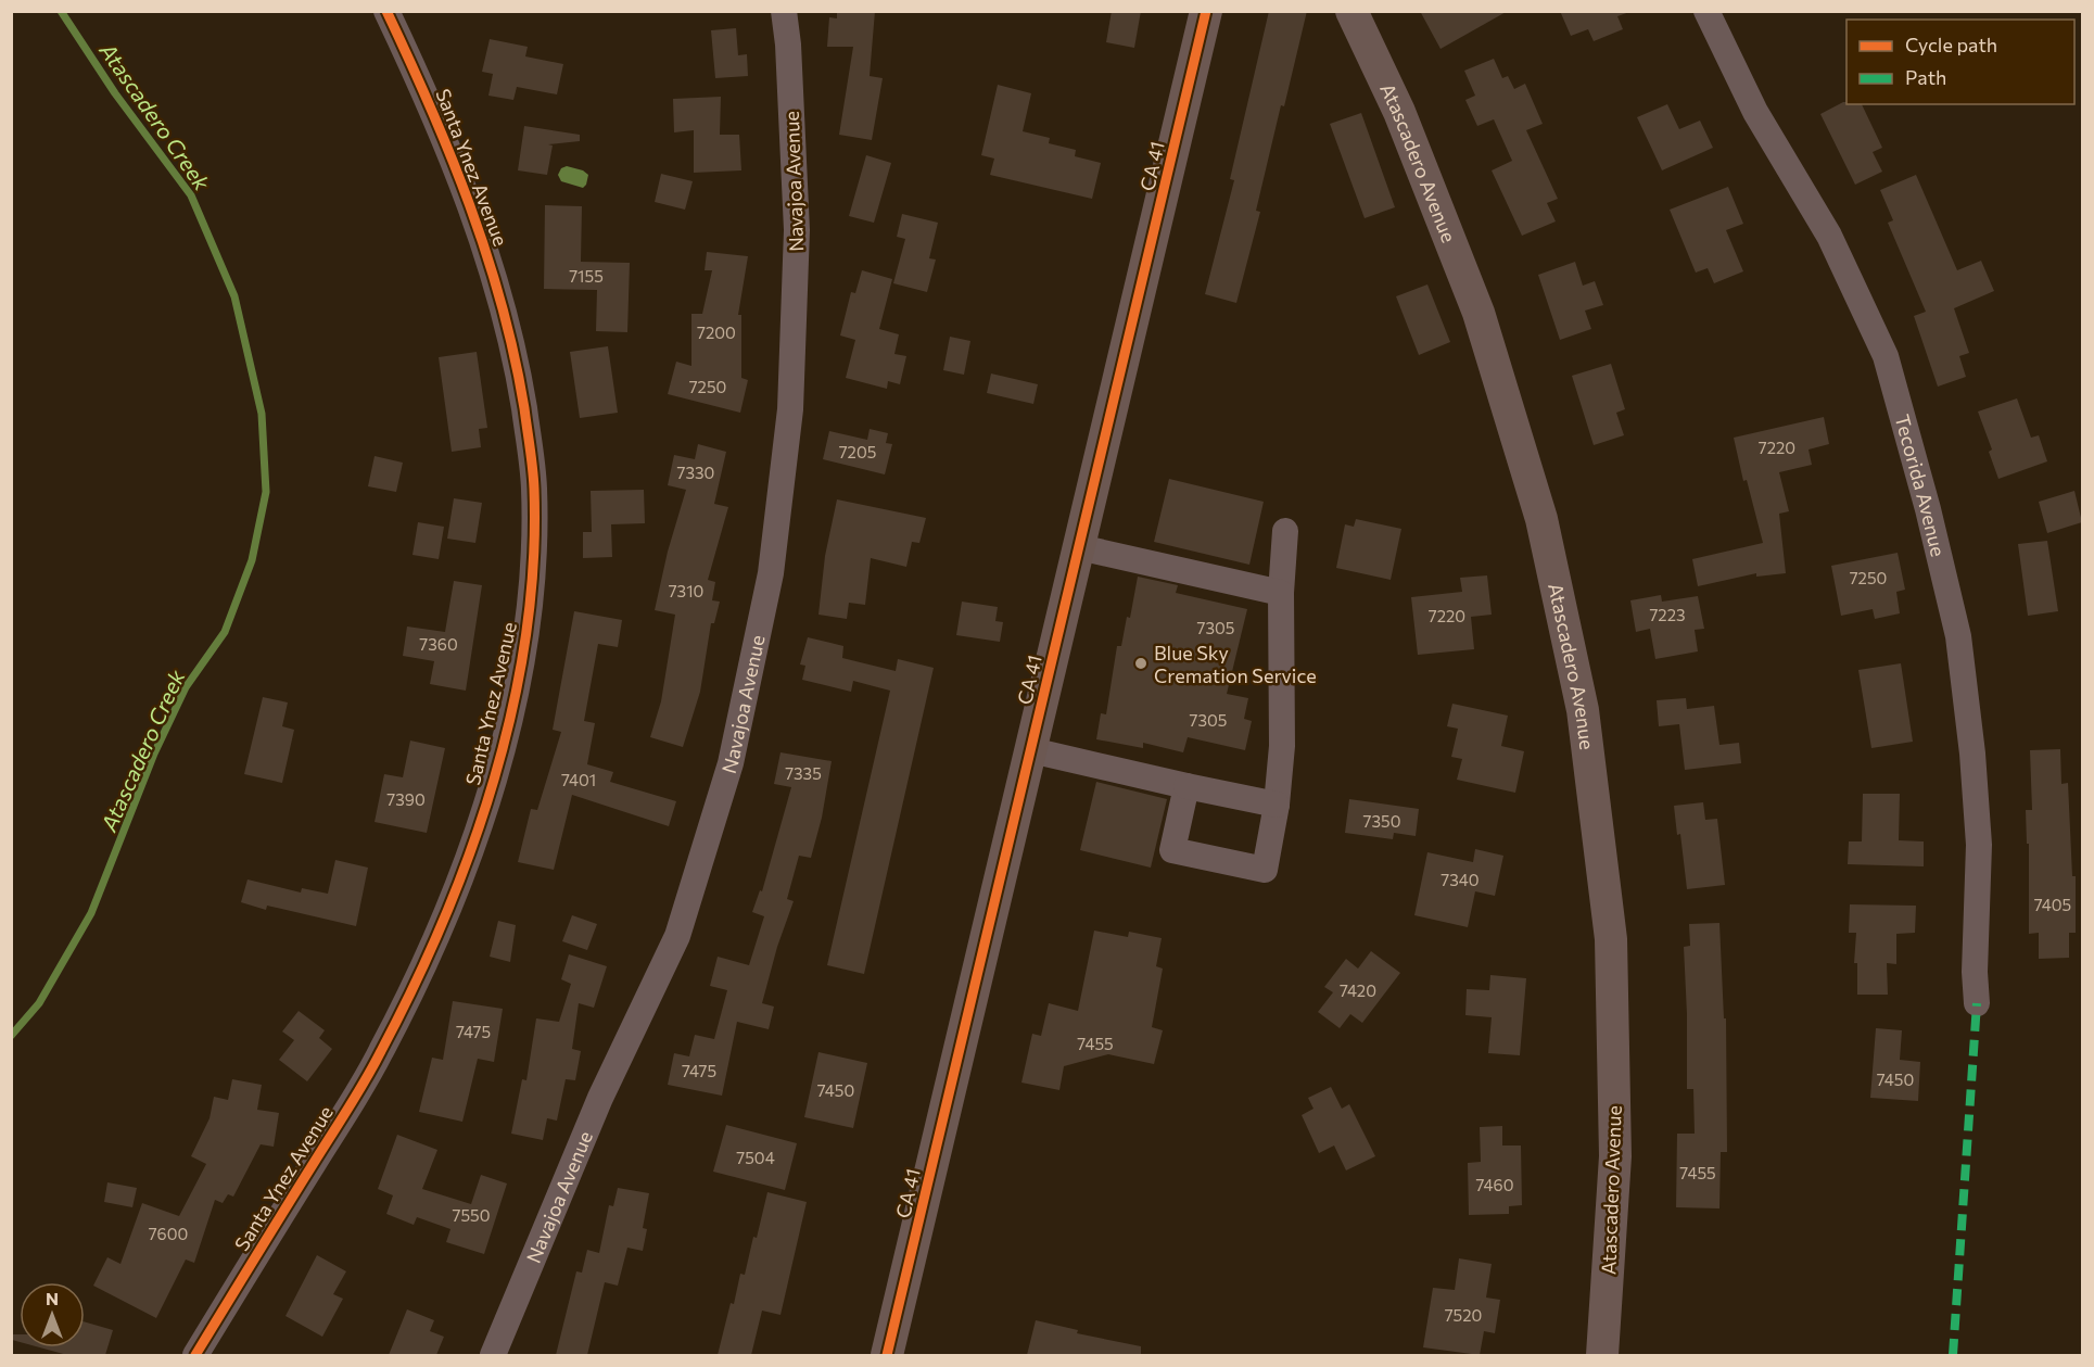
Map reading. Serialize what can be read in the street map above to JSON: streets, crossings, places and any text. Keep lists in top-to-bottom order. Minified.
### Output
{"streets":{"main road":["Atascadero Avenue","CA 41"],"street":["Santa Ynez Avenue","Navajoa Avenue","Tecorida Avenue"]},"water":["Atascadero Creek"],"places":["Blue Sky Cremation Service"],"house_numbers":["7155","7200","7250","7220","7205","7330","7250","7310","7223","7220","7305","7360","7305","7335","7401","7390","7350","7340","7405","7420","7475","7455","7475","7450","7450","7504","7455","7460","7550","7600","7520"],"legend":["Cycle path","Path"],"north":"top"}
